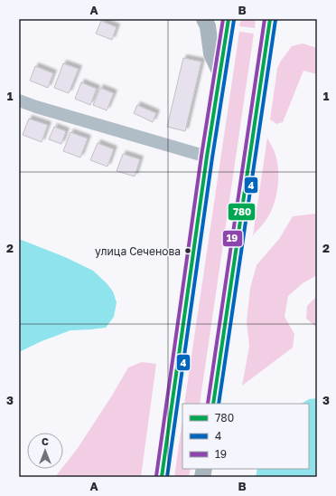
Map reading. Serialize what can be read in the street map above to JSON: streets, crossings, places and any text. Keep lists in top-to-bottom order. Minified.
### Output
{"places":["улица Сеченова"],"lines":["transit line 780","transit line 19","transit line 4"],"legend":["780","4","19"],"north":"top","grid":{"columns":["A","B"],"rows":["1","2","3"]}}
